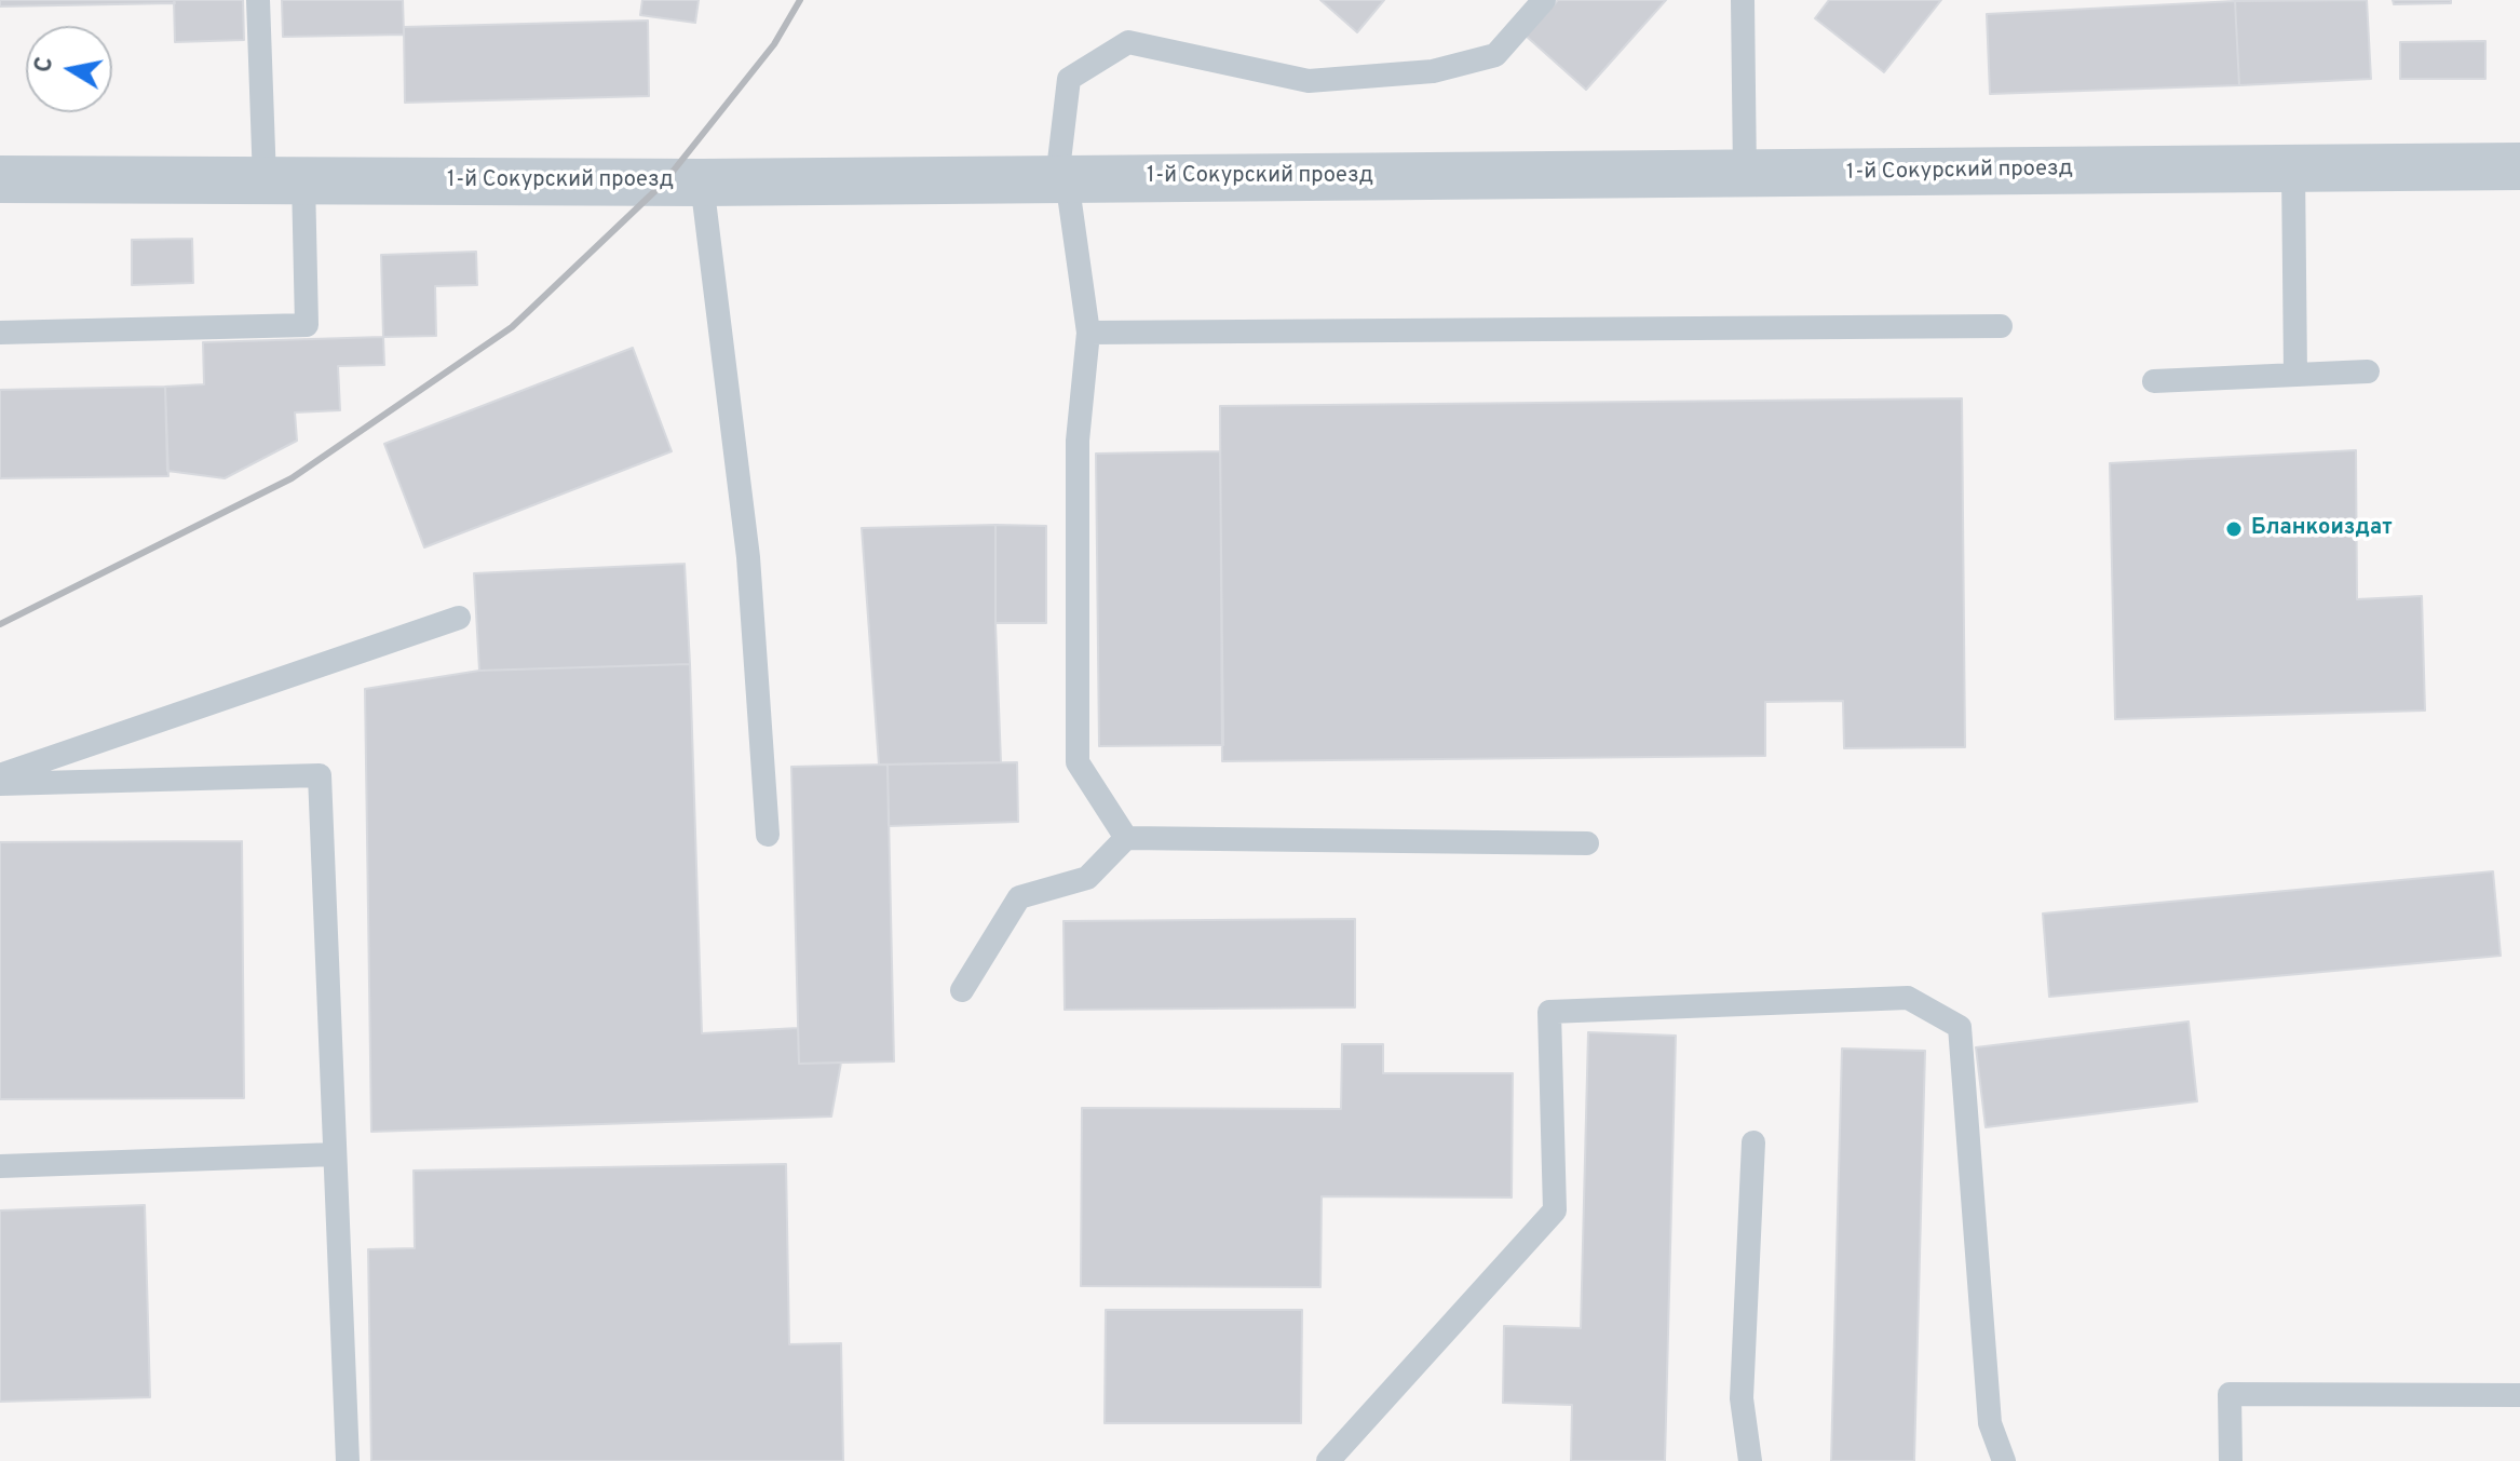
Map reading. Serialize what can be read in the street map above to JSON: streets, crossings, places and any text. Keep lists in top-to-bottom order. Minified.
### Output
{"streets":{"street":["1-й Сокурский проезд"]},"places":["Бланкоиздат"],"north":"left"}
